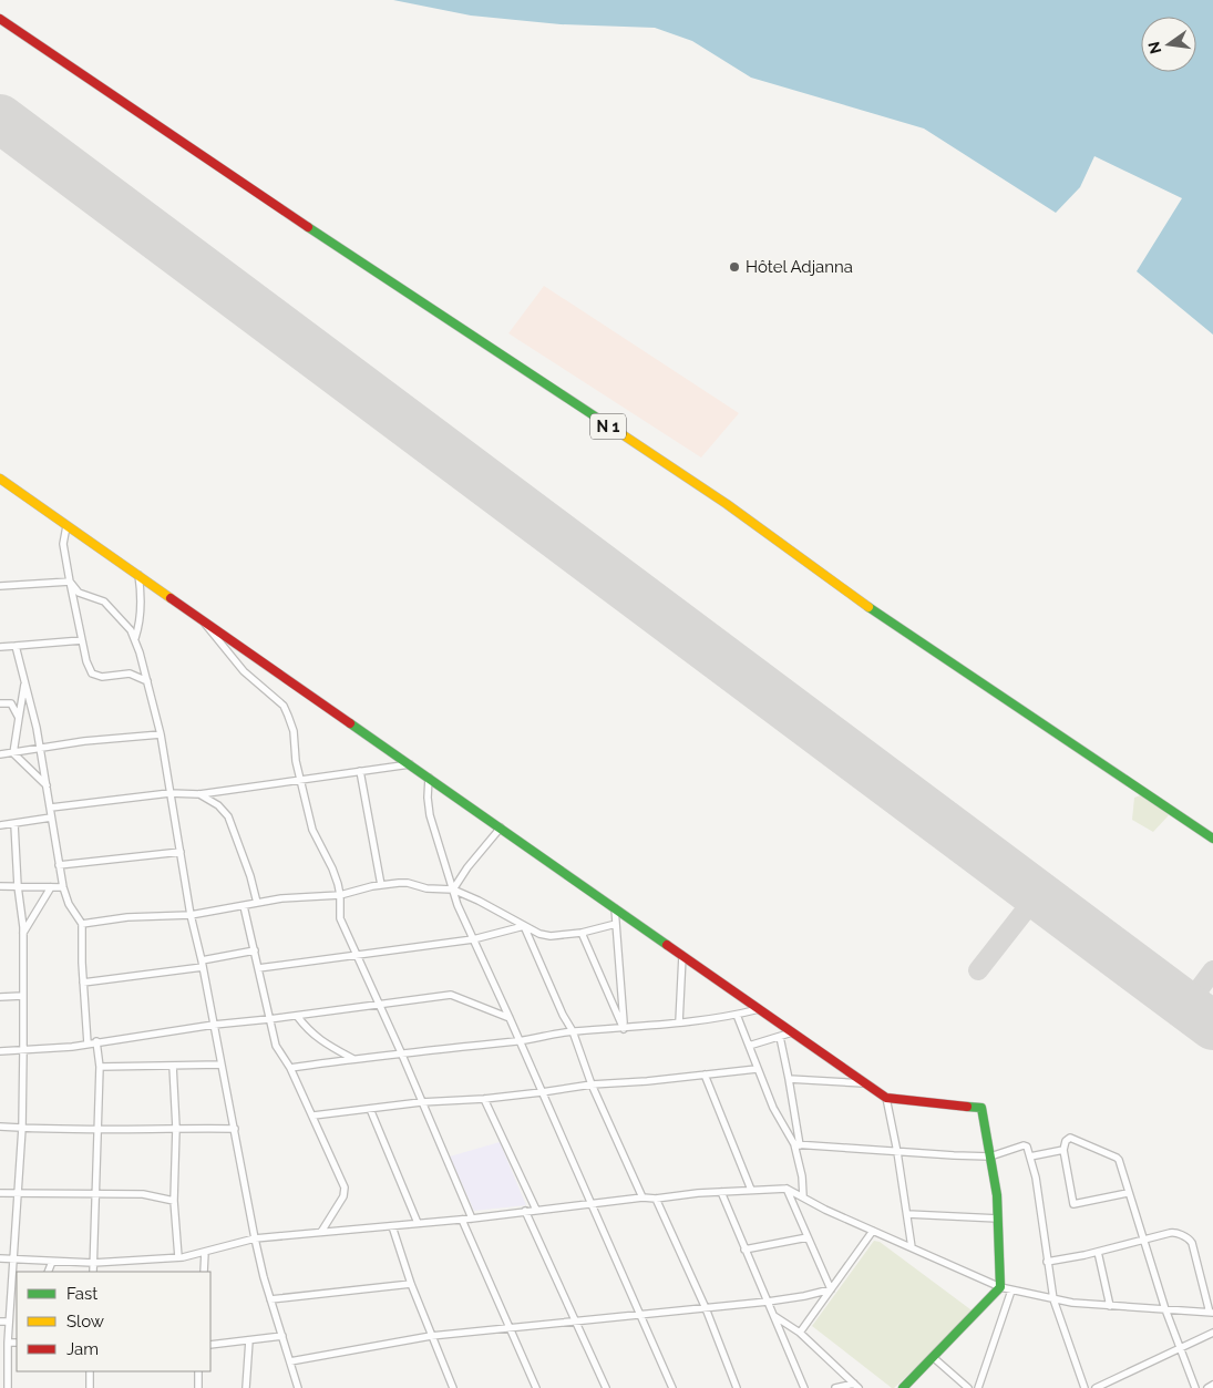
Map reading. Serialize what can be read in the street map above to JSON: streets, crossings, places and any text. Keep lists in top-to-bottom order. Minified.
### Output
{"streets":{"main road":["N 1"]},"places":["Hôtel Adjanna"],"legend":["Fast","Slow","Jam"],"north":"left"}
